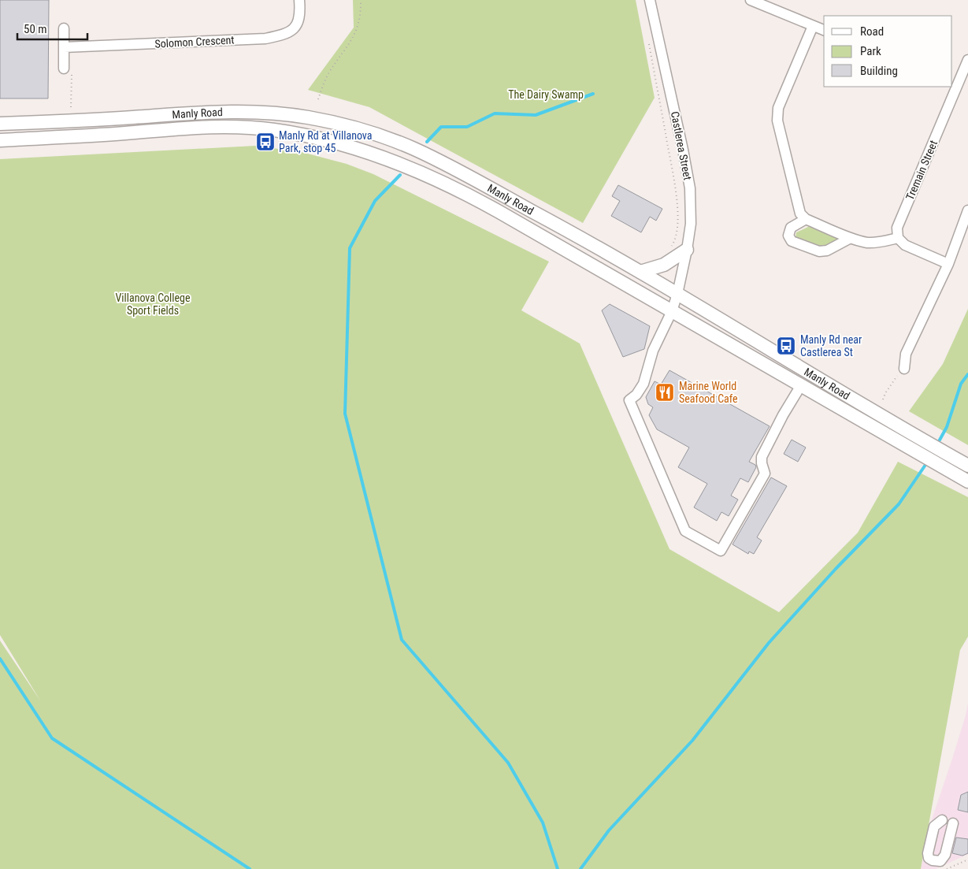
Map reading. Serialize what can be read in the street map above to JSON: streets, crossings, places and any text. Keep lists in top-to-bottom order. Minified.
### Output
{"streets":{"main road":["Manly Road"],"street":["Solomon Crescent","Castlerea Street","Tremain Street"]},"crossings":[["Manly Road","Castlerea Street"]],"parks":["The Dairy Swamp","Villanova College Sport Fields"],"places":{"bus stop":["Manly Rd at Villanova Park, stop 45","Manly Rd near Castlerea St"],"restaurant":["Marine World Seafood Cafe"]},"legend":["Road","Park","Building"],"scale_bar":"50 m"}
